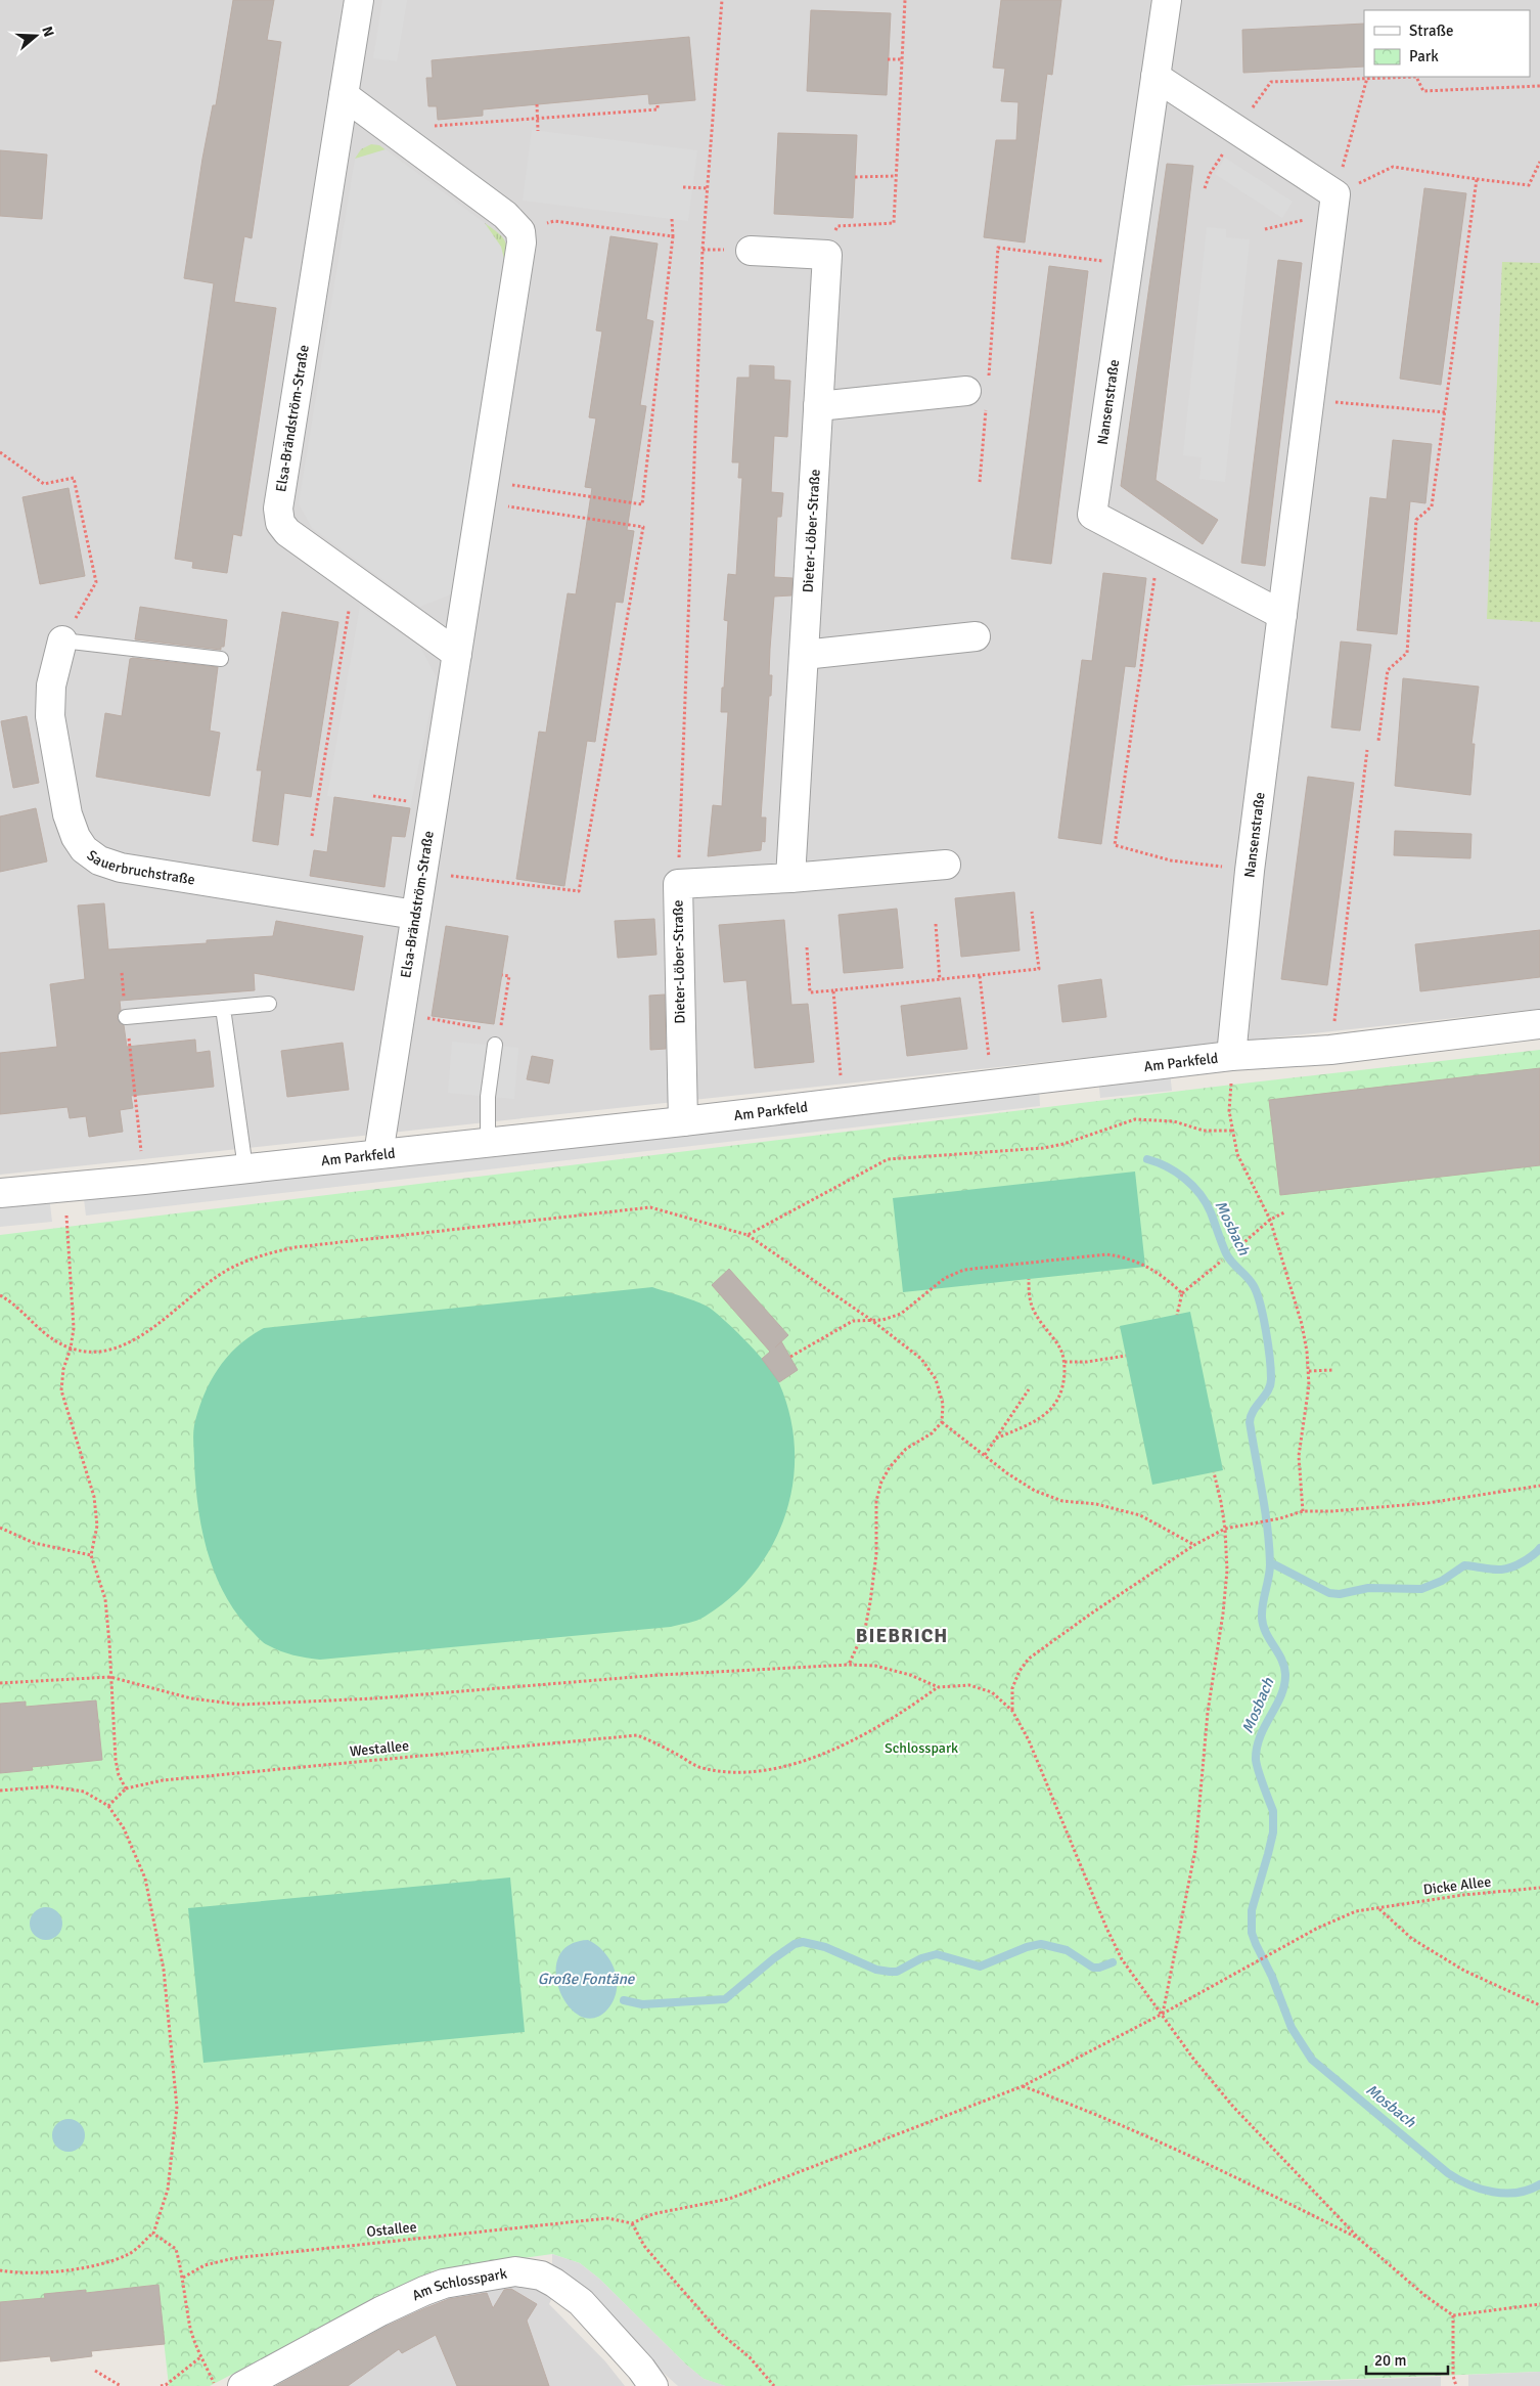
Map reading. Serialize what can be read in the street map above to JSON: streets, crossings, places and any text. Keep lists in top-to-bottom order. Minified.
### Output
{"streets":{"street":["Nansenstraße","Elsa-Brändström-Straße","Dieter-Löber-Straße","Sauerbruchstraße","Am Parkfeld","Am Schlosspark"],"path":["Westallee","Dicke Allee","Ostallee"]},"crossings":[["Nansenstraße","Am Parkfeld"],["Elsa-Brändström-Straße","Sauerbruchstraße"],["Elsa-Brändström-Straße","Am Parkfeld"],["Dieter-Löber-Straße","Am Parkfeld"],["Dicke Allee","Ostallee"]],"districts":["BIEBRICH"],"water":["Mosbach","Große Fontäne"],"parks":["Schlosspark"],"legend":["Straße","Park"],"scale_bar":"20 m","north":"right"}
